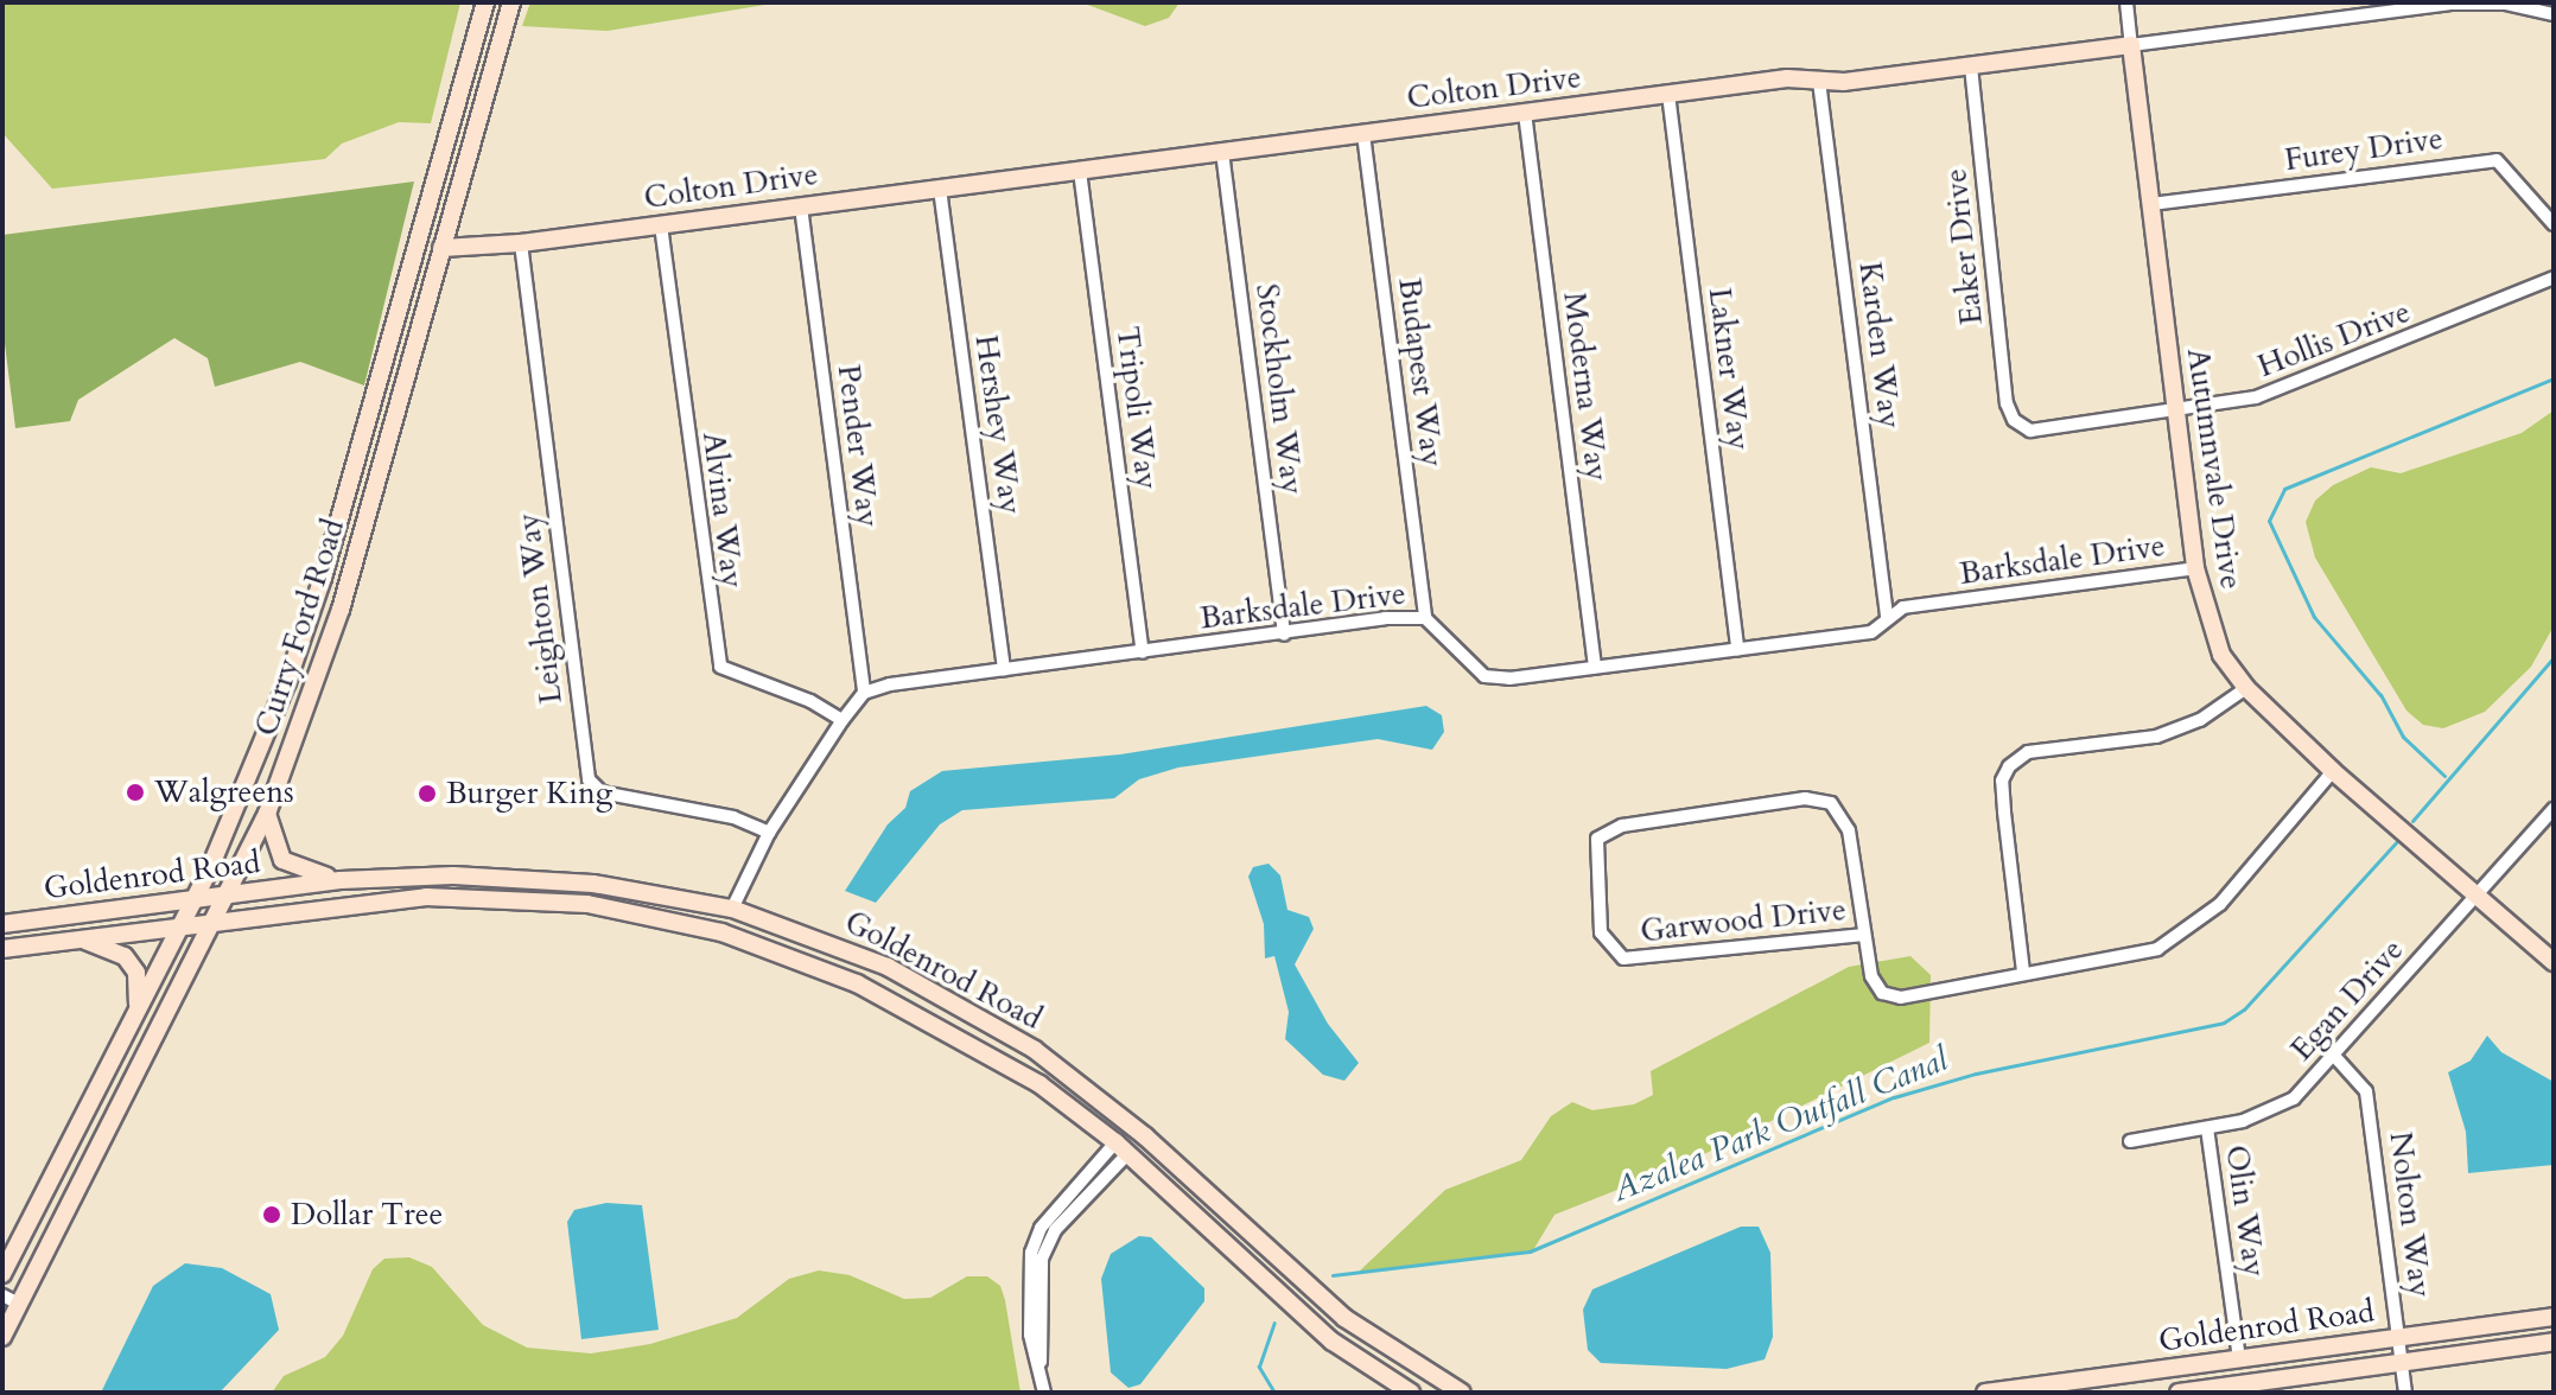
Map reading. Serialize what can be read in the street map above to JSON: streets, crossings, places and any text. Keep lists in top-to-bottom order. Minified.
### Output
{"streets":{"main road":["Colton Drive","Autumnvale Drive","Curry Ford Road","Goldenrod Road"],"street":["Furey Drive","Eaker Drive","Hollis Drive","Karden Way","Lakner Way","Budapest Way","Moderna Way","Stockholm Way","Tripoli Way","Hershey Way","Pender Way","Alvina Way","Barksdale Drive","Leighton Way","Garwood Drive","Egan Drive","Olin Way","Nolton Way"]},"crossings":[["Colton Drive","Eaker Drive"],["Colton Drive","Karden Way"],["Colton Drive","Lakner Way"],["Colton Drive","Budapest Way"],["Colton Drive","Moderna Way"],["Colton Drive","Stockholm Way"],["Colton Drive","Tripoli Way"],["Colton Drive","Hershey Way"],["Colton Drive","Pender Way"],["Colton Drive","Autumnvale Drive"],["Colton Drive","Alvina Way"],["Colton Drive","Leighton Way"],["Colton Drive","Curry Ford Road"],["Furey Drive","Autumnvale Drive"],["Eaker Drive","Hollis Drive"],["Hollis Drive","Autumnvale Drive"],["Karden Way","Barksdale Drive"],["Lakner Way","Barksdale Drive"],["Budapest Way","Barksdale Drive"],["Moderna Way","Barksdale Drive"],["Stockholm Way","Barksdale Drive"],["Tripoli Way","Barksdale Drive"],["Hershey Way","Barksdale Drive"],["Pender Way","Barksdale Drive"],["Autumnvale Drive","Barksdale Drive"],["Autumnvale Drive","Garwood Drive"],["Autumnvale Drive","Egan Drive"],["Curry Ford Road","Goldenrod Road"],["Goldenrod Road","Olin Way"],["Goldenrod Road","Nolton Way"],["Egan Drive","Olin Way"],["Egan Drive","Nolton Way"]],"water":["Azalea Park Outfall Canal"],"places":["Walgreens","Burger King","Dollar Tree"]}
